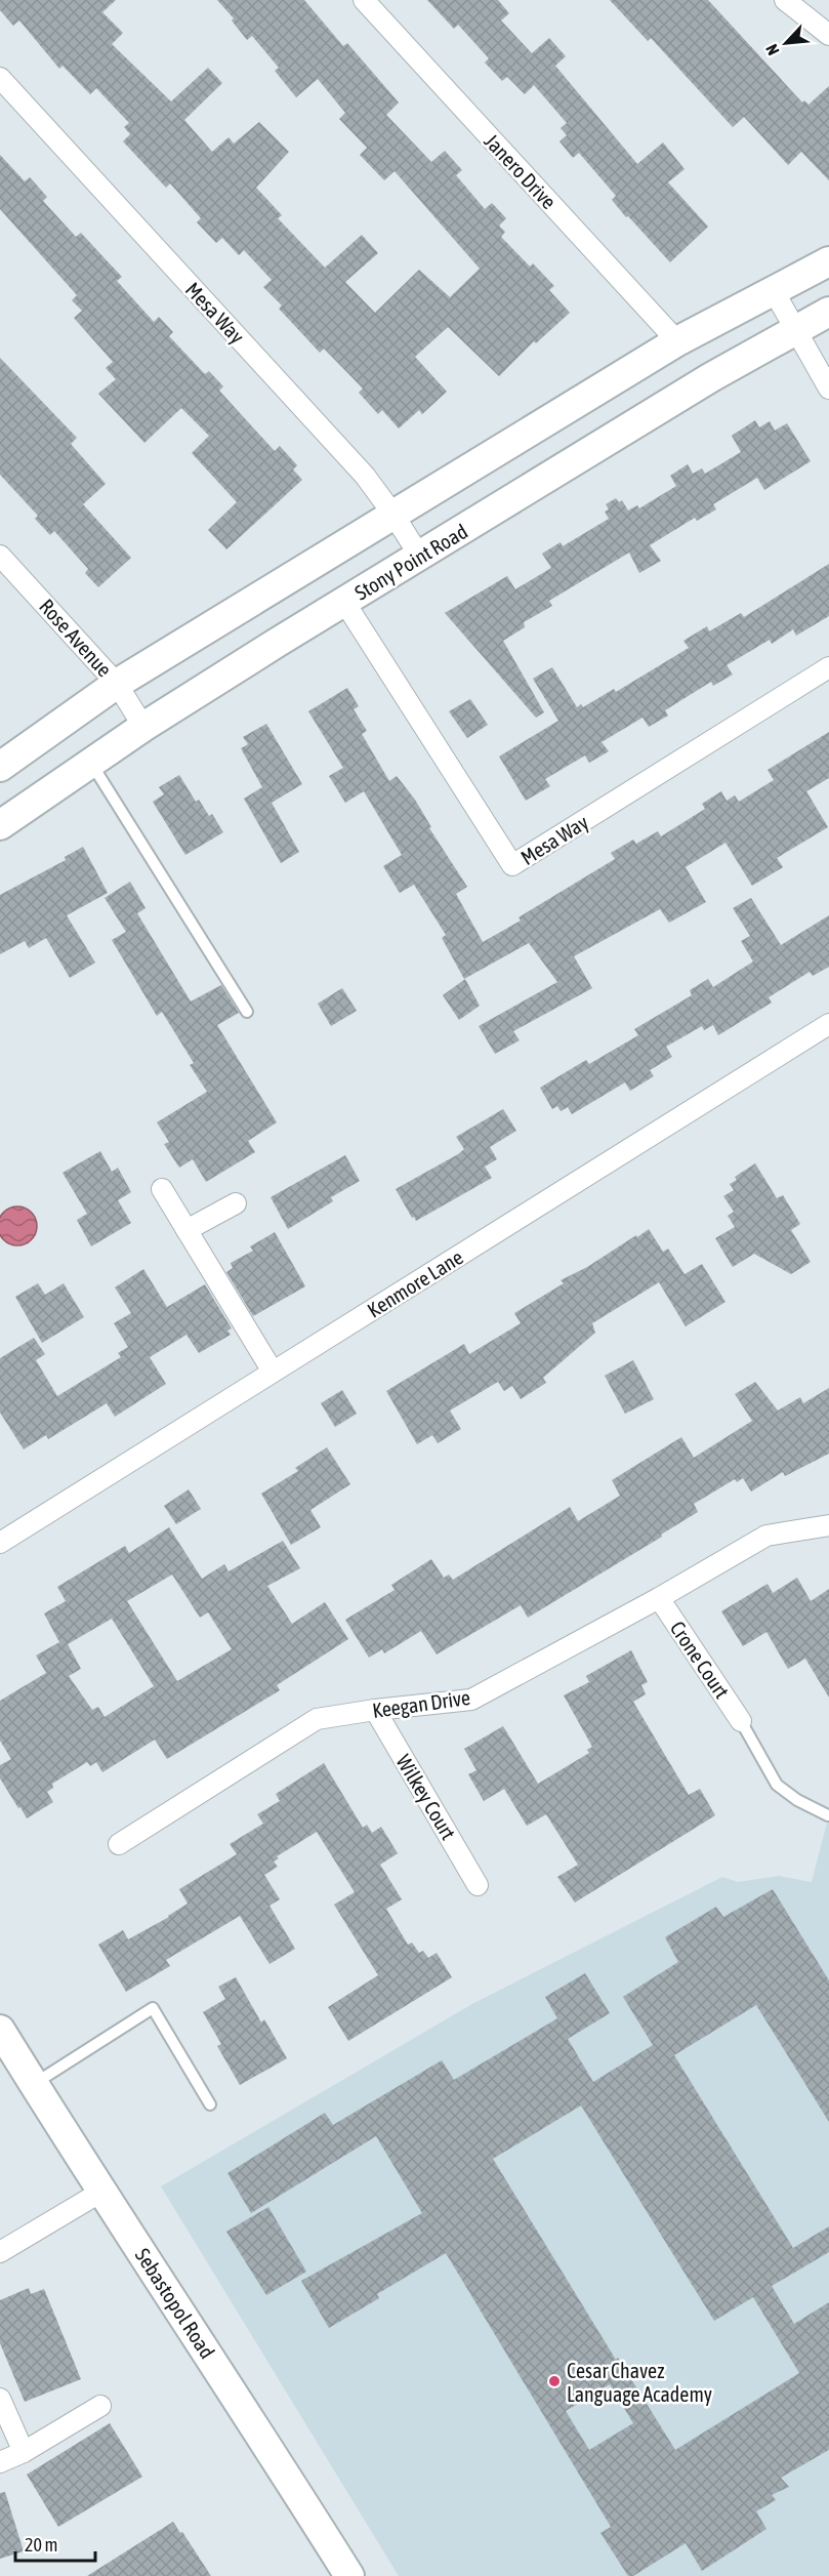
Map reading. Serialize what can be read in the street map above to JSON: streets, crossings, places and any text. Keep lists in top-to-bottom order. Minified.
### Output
{"streets":{"main road":["Stony Point Road","Sebastopol Road"],"street":["Janero Drive","Mesa Way","Rose Avenue","Kenmore Lane","Crone Court","Keegan Drive","Wilkey Court"]},"crossings":[["Mesa Way","Stony Point Road"],["Stony Point Road","Rose Avenue"],["Crone Court","Keegan Drive"],["Keegan Drive","Wilkey Court"]],"places":["Cesar Chavez Language Academy"],"scale_bar":"20 m","north":"bottom left"}
